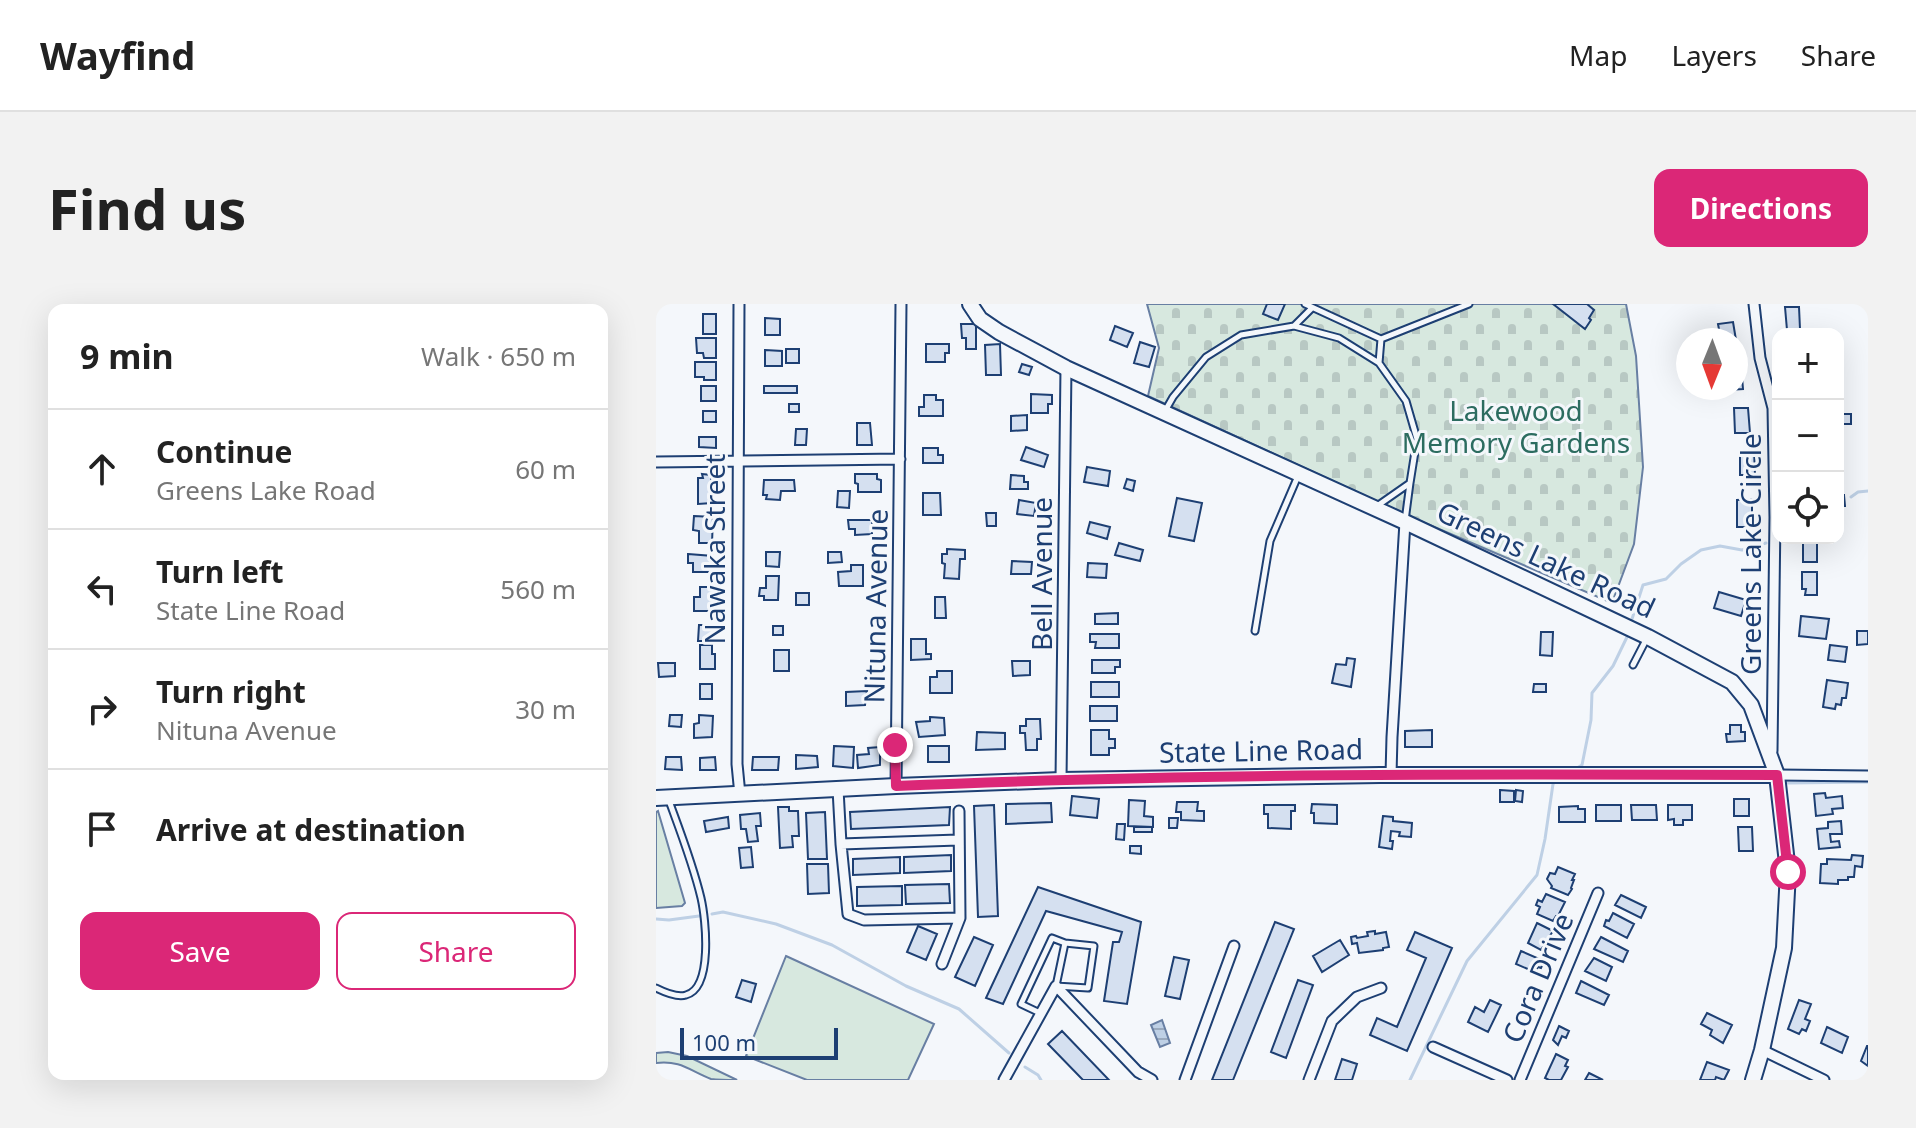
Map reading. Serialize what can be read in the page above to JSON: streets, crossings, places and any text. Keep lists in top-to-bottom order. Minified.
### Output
{"streets":{"street":["Nawaka Street","Greens Lake Circle","Greens Lake Road","Bell Avenue","Nituna Avenue","State Line Road","Cora Drive"]},"crossings":[["Nawaka Street","State Line Road"],["Greens Lake Circle","Greens Lake Road"],["Greens Lake Road","Bell Avenue"],["Greens Lake Road","State Line Road"],["Bell Avenue","State Line Road"],["Nituna Avenue","State Line Road"]],"parks":["Lakewood Memory Gardens"],"scale_bar":"100 m","north":"bottom","page":{"header":"Wayfind","nav":["Map","Layers","Share"],"buttons":["Directions",["Save","Share"]],"title":"Find us","heading":["9 min","Walk · 650 m"],"map_buttons":["+","−"],"list":[["Continue","Greens Lake Road","60 m"],["Turn left","State Line Road","560 m"],["Turn right","Nituna Avenue","30 m"],"Arrive at destination"],"scale":"100 m"}}
